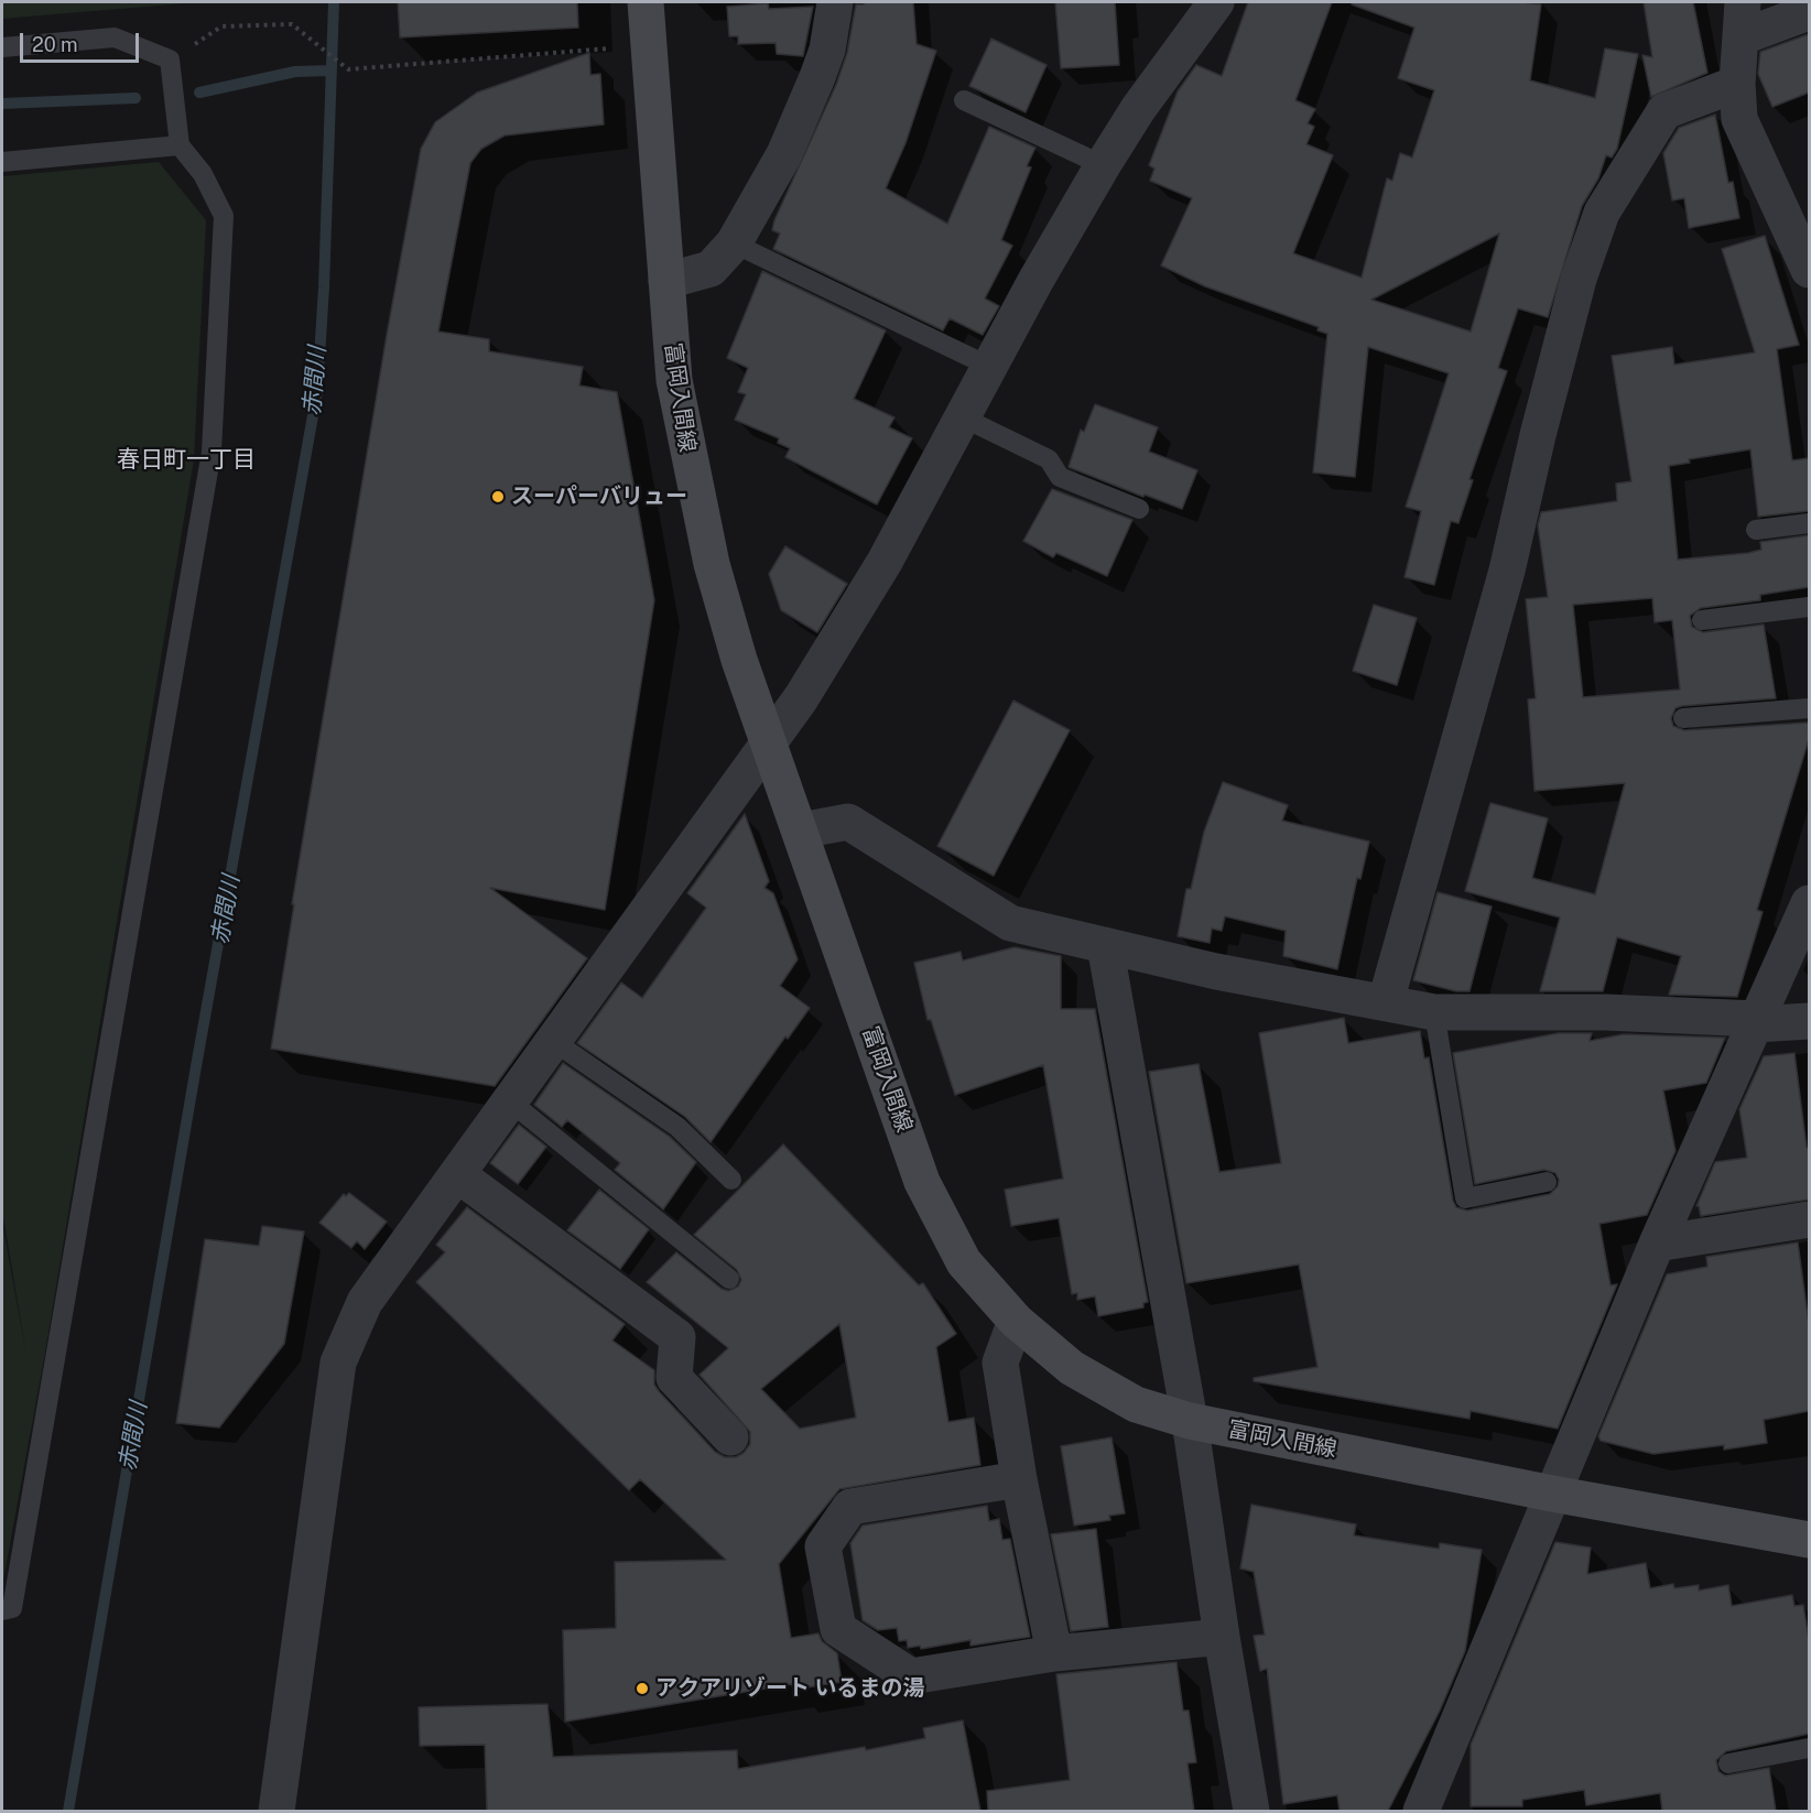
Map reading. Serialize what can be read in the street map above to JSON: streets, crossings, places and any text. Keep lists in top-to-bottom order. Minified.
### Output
{"streets":{"main road":["富岡入間線"]},"districts":["春日町一丁目"],"water":["赤間川"],"places":["スーパーバリュー","アクアリゾート いるまの湯"],"scale_bar":"20 m"}
